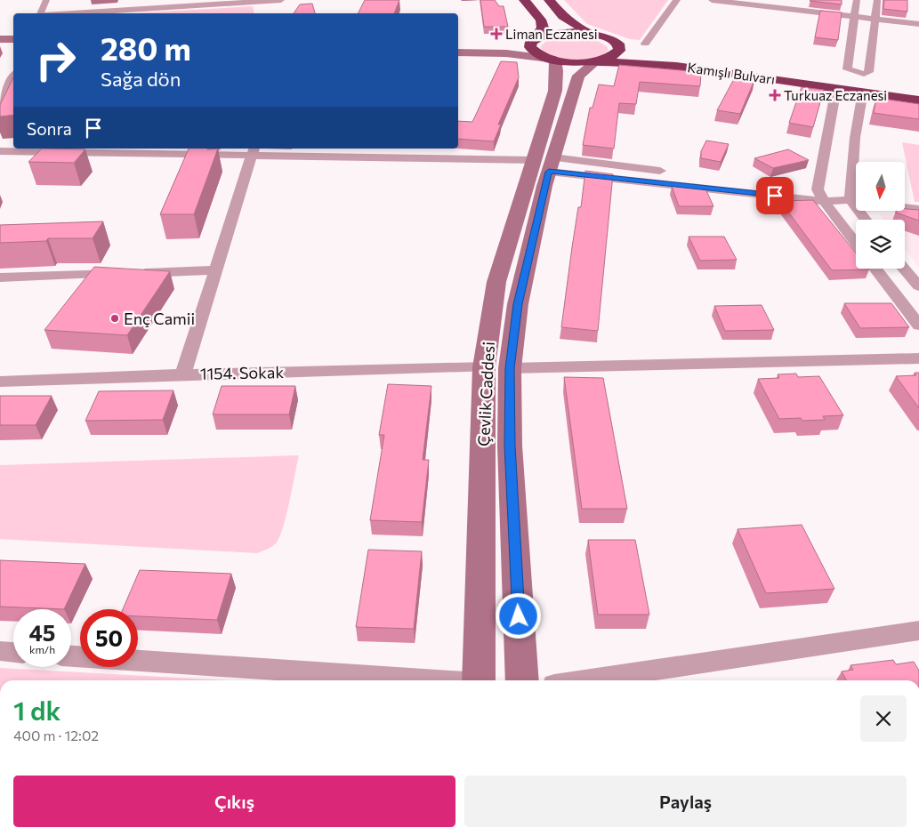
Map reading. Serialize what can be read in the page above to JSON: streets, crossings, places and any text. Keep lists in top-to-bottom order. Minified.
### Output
{"streets":{"highway":["Kamışlı Bulvarı"],"main road":["Çevlik Caddesi"],"street":["1154. Sokak"]},"crossings":[["Kamışlı Bulvarı","Çevlik Caddesi"],["1154. Sokak","Çevlik Caddesi"]],"places":{"health":["Liman Eczanesi","Turkuaz Eczanesi"],"other":["Enç Camii"]},"north":"bottom","page":{"turn":["280 m","Sağa dön"],"then":"Sonra","speed":"45 km/h","limit":"50","heading":["1 dk","400 m · 12:02"],"buttons":["Çıkış","Paylaş"]}}
